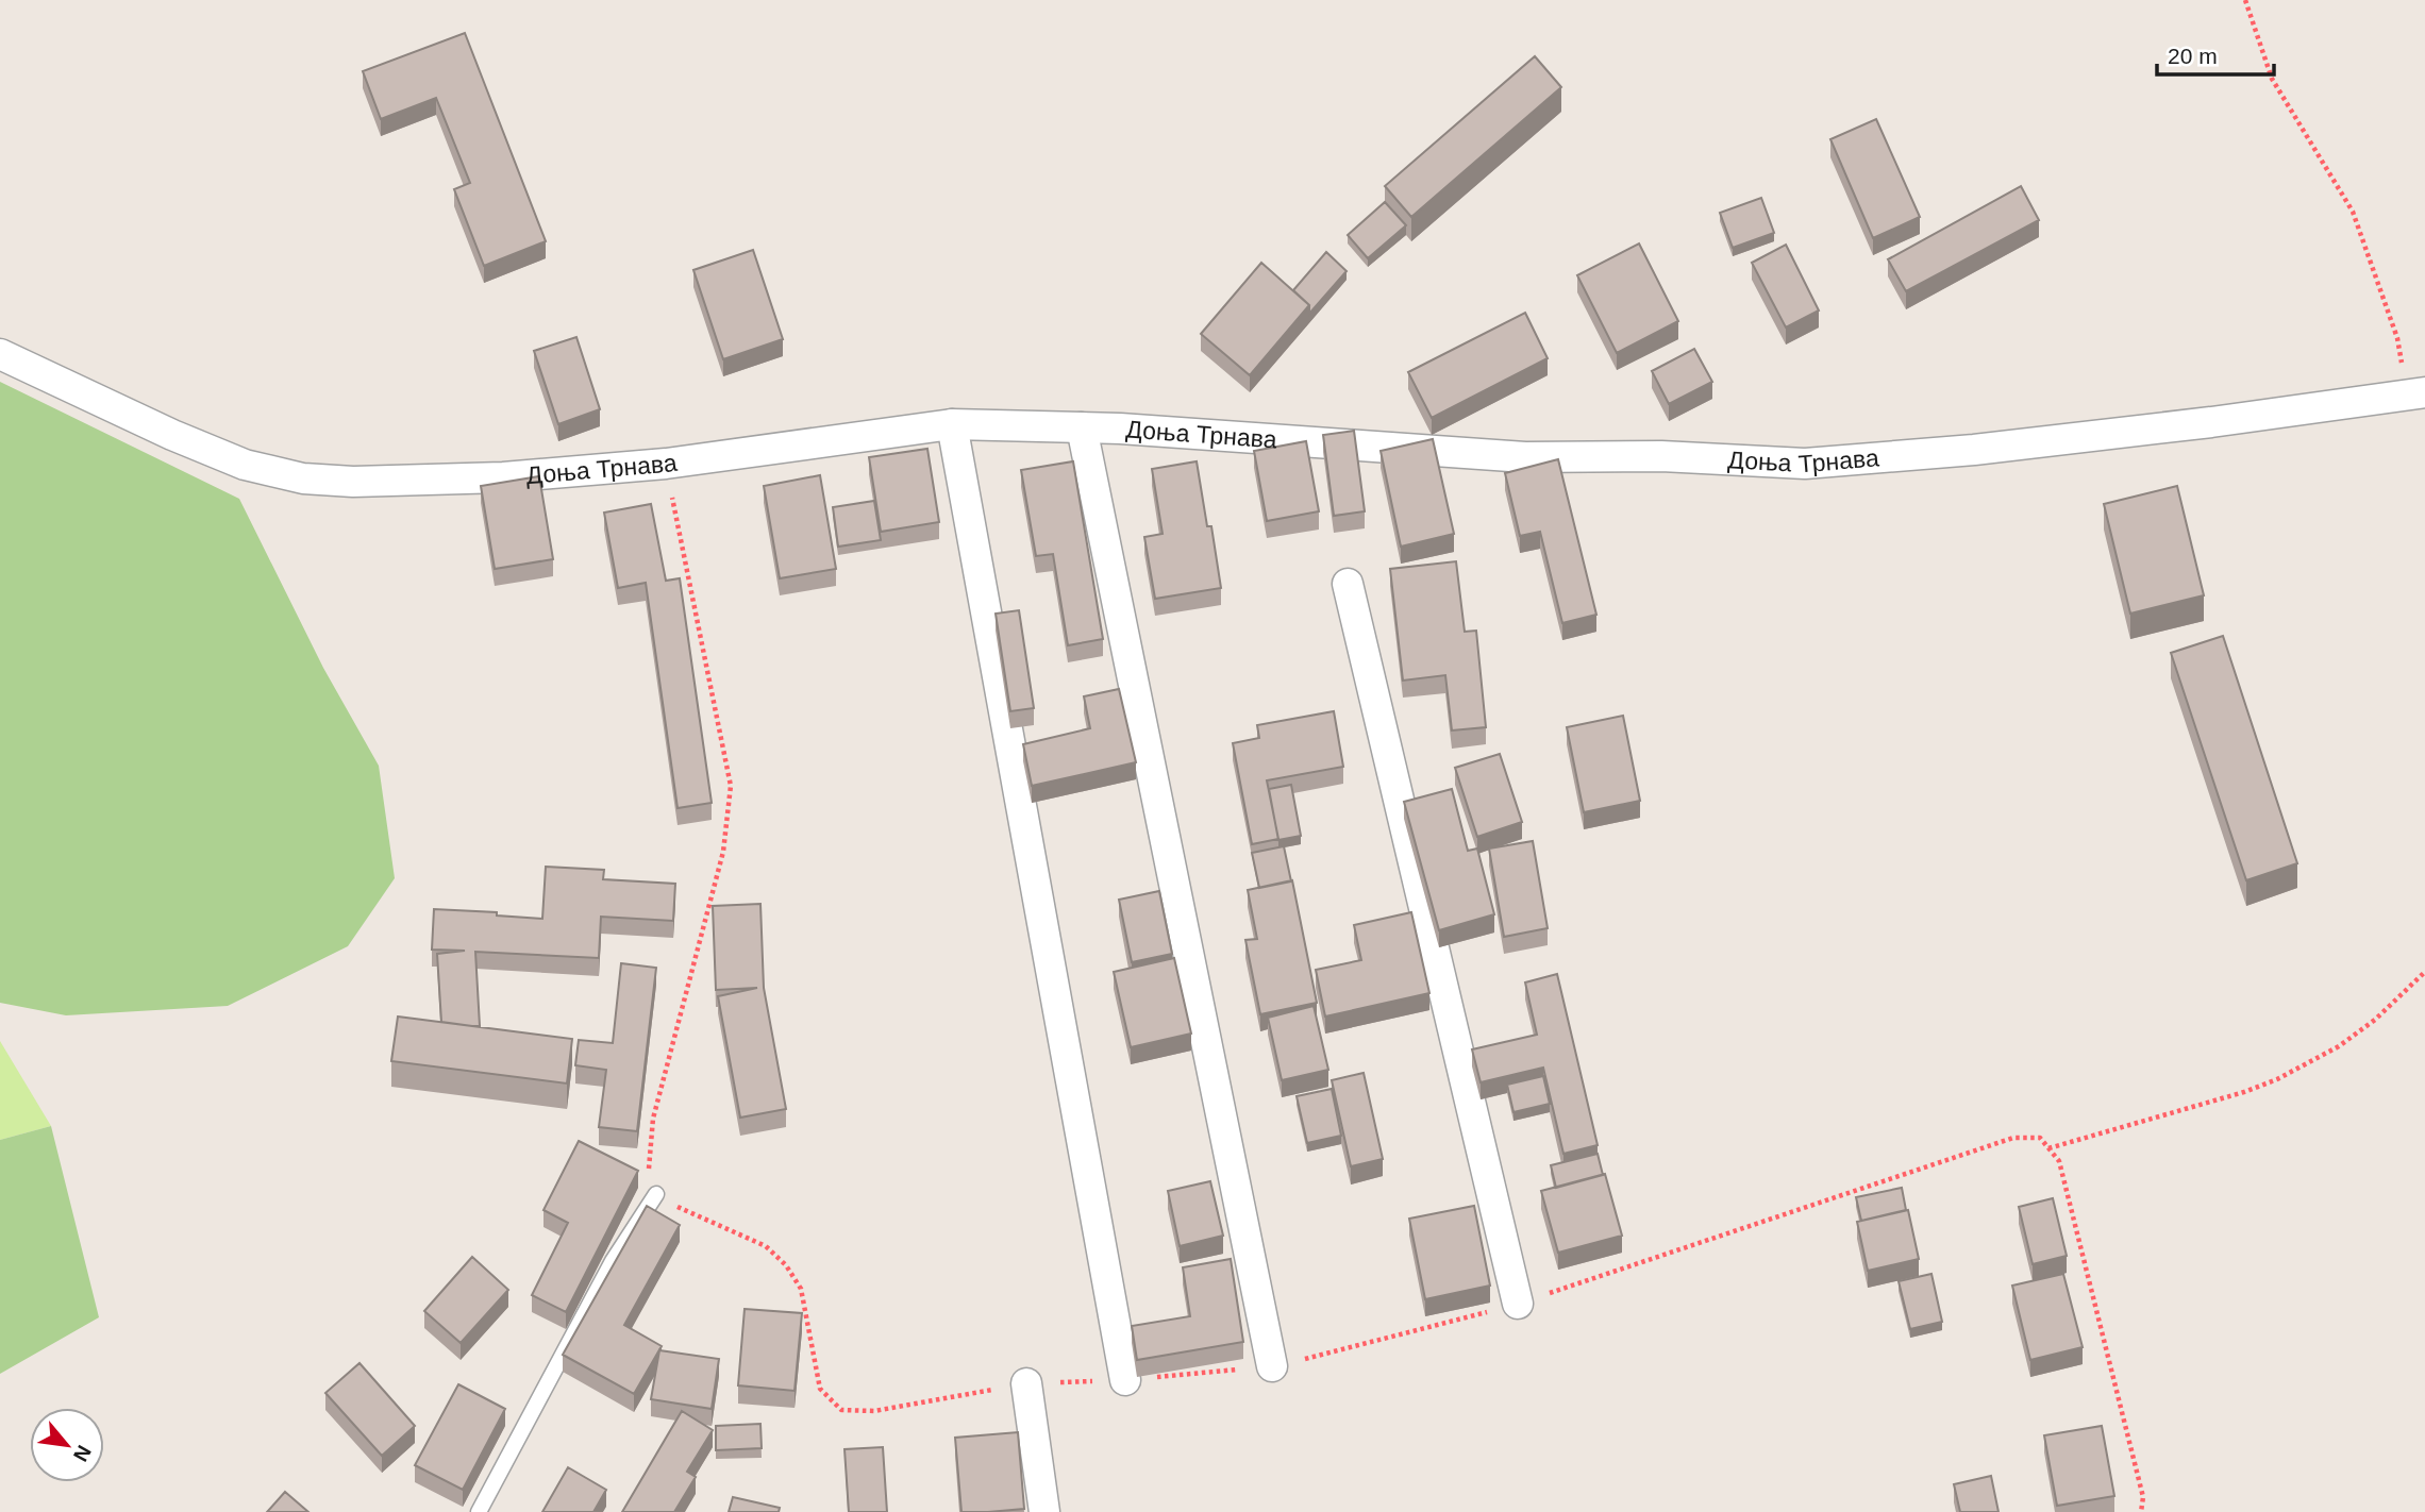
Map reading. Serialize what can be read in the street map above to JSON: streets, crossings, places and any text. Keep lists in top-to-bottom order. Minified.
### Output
{"streets":{"street":["Доња Трнава"]},"scale_bar":"20 m","north":"bottom right"}
